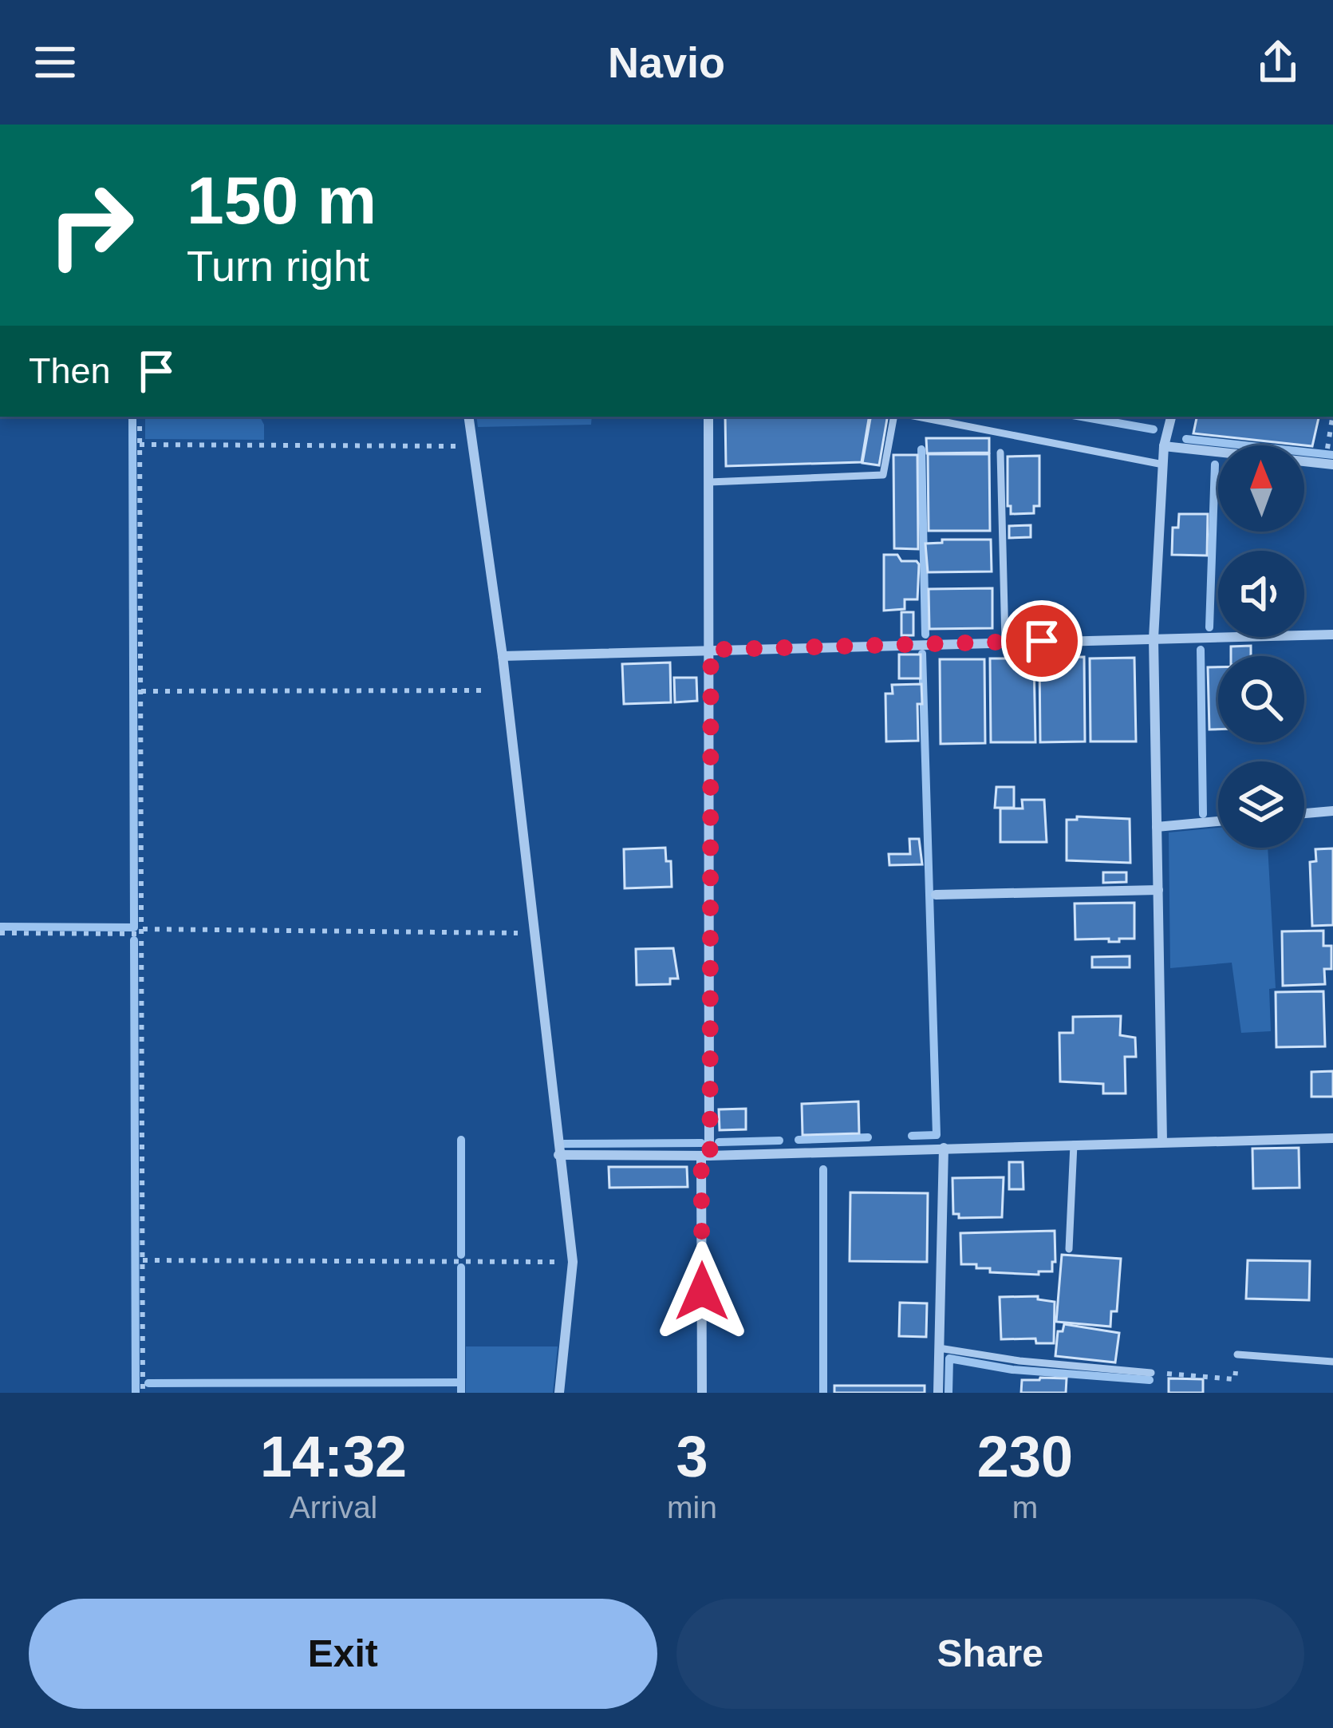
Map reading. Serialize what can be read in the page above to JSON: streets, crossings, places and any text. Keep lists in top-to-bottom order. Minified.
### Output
{"north":"top","page":{"header":"Navio","turn":["150 m","Turn right"],"then":"Then","eta":["14:32","Arrival","3","min","230","m"],"buttons":["Exit","Share"]}}
